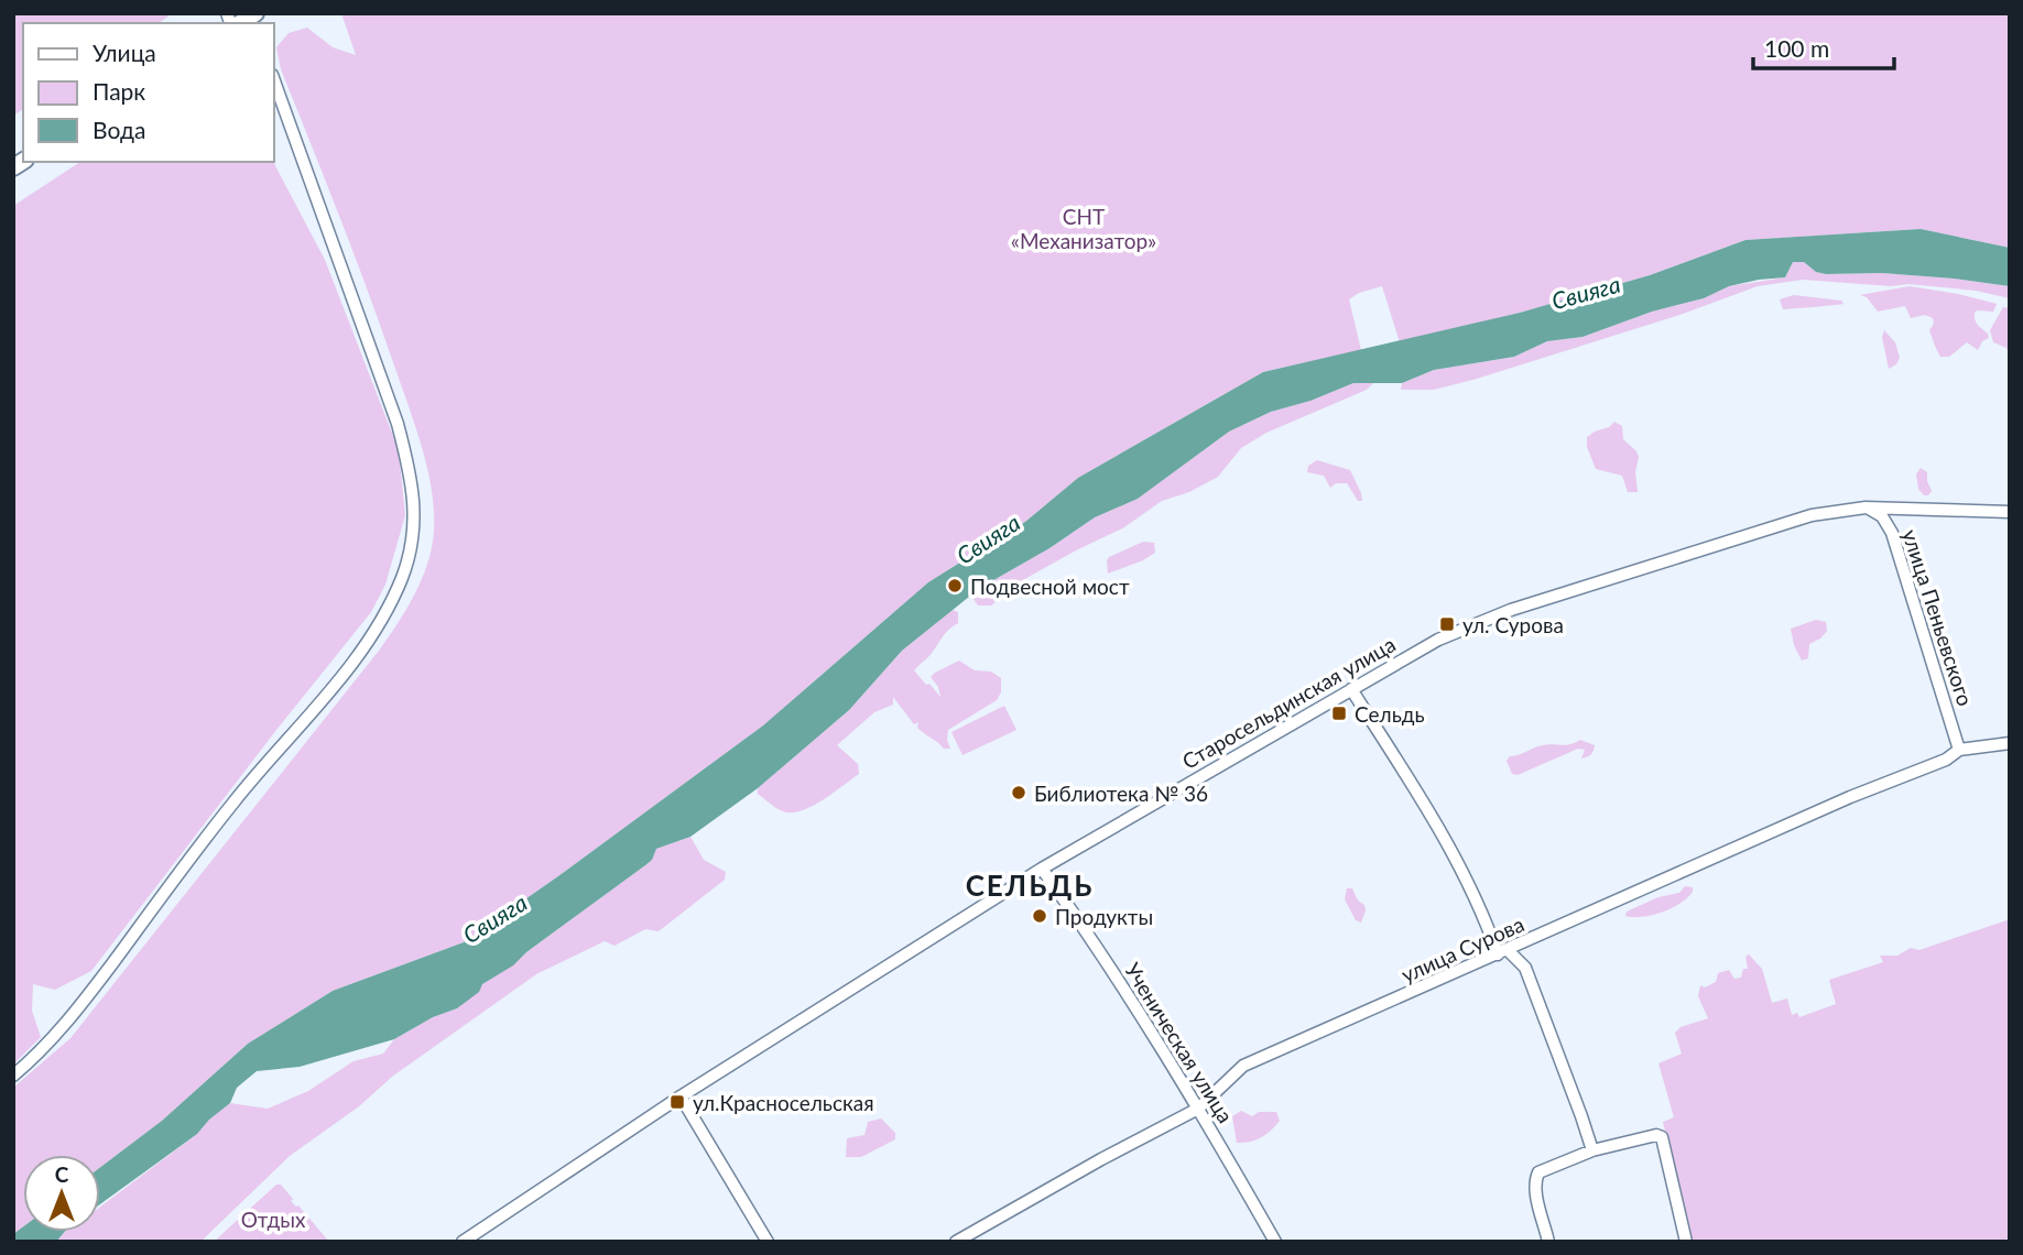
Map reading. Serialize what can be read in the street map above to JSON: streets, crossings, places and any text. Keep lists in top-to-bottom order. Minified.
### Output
{"streets":{"street":["улица Пеньевского","Старосельдинская улица","улица Сурова","Ученическая улица"]},"crossings":[["улица Пеньевского","Старосельдинская улица"],["улица Пеньевского","улица Сурова"],["Старосельдинская улица","Ученическая улица"],["улица Сурова","Ученическая улица"]],"districts":["СЕЛЬДЬ"],"water":["Свияга"],"parks":["СНТ «Механизатор»","Отдых"],"places":{"other":["Подвесной мост","Библиотека № 36","Продукты"],"transit":["ул. Сурова","Сельдь","ул.Красносельская"]},"legend":["Улица","Парк","Вода"],"scale_bar":"100 m","north":"top"}
